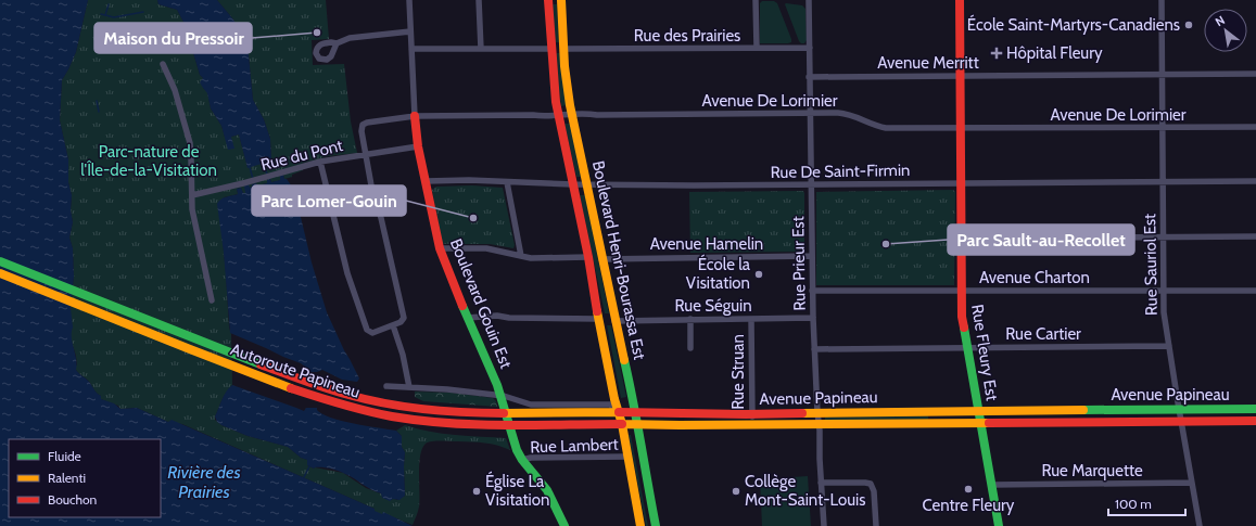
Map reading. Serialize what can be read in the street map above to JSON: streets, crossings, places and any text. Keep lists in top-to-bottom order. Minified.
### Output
{"streets":{"main road":["Boulevard Henri-Bourassa Est","Boulevard Gouin Est","Rue Fleury Est","Autoroute Papineau","Avenue Papineau"],"street":["Rue des Prairies","Avenue Merritt","Avenue De Lorimier","Rue du Pont","Rue De Saint-Firmin","Avenue Hamelin","Rue Prieur Est","Rue Sauriol Est","Avenue Charton","Rue Séguin","Rue Cartier","Rue Struan","Rue Lambert","Rue Marquette"]},"crossings":[["Rue des Prairies","Boulevard Henri-Bourassa Est"],["Rue des Prairies","Rue Prieur Est"],["Avenue Merritt","Rue Prieur Est"],["Avenue Merritt","Rue Sauriol Est"],["Avenue Merritt","Rue Fleury Est"],["Avenue De Lorimier","Rue du Pont"],["Avenue De Lorimier","Boulevard Henri-Bourassa Est"],["Avenue De Lorimier","Rue Prieur Est"],["Avenue De Lorimier","Rue Sauriol Est"],["Avenue De Lorimier","Boulevard Gouin Est"],["Avenue De Lorimier","Rue Fleury Est"],["Rue du Pont","Boulevard Gouin Est"],["Rue De Saint-Firmin","Boulevard Henri-Bourassa Est"],["Rue De Saint-Firmin","Rue Prieur Est"],["Rue De Saint-Firmin","Rue Sauriol Est"],["Rue De Saint-Firmin","Boulevard Gouin Est"],["Rue De Saint-Firmin","Rue Fleury Est"],["Avenue Hamelin","Boulevard Henri-Bourassa Est"],["Avenue Hamelin","Rue Prieur Est"],["Boulevard Henri-Bourassa Est","Rue Séguin"],["Boulevard Henri-Bourassa Est","Autoroute Papineau"],["Boulevard Henri-Bourassa Est","Avenue Papineau"],["Boulevard Henri-Bourassa Est","Rue Lambert"],["Rue Prieur Est","Avenue Charton"],["Rue Prieur Est","Rue Séguin"],["Rue Prieur Est","Rue Cartier"],["Rue Prieur Est","Avenue Papineau"],["Rue Sauriol Est","Avenue Charton"],["Rue Sauriol Est","Rue Cartier"],["Rue Sauriol Est","Avenue Papineau"],["Rue Sauriol Est","Rue Marquette"],["Avenue Charton","Rue Fleury Est"],["Boulevard Gouin Est","Avenue Papineau"],["Boulevard Gouin Est","Rue Lambert"],["Rue Séguin","Rue Struan"],["Rue Cartier","Rue Fleury Est"],["Rue Fleury Est","Avenue Papineau"],["Rue Fleury Est","Rue Marquette"],["Autoroute Papineau","Avenue Papineau"],["Rue Struan","Avenue Papineau"]],"water":["Rivière des Prairies"],"parks":["Parc-nature de l'Île-de-la-Visitation"],"places":{"other":["École Saint-Martyrs-Canadiens","Maison du Pressoir","Parc Lomer-Gouin","Parc Sault-au-Recollet","École la Visitation","Centre Fleury","Église La Visitation","Collège Mont-Saint-Louis"],"health":["Hôpital Fleury"]},"legend":["Fluide","Ralenti","Bouchon"],"scale_bar":"100 m","north":"top left"}
